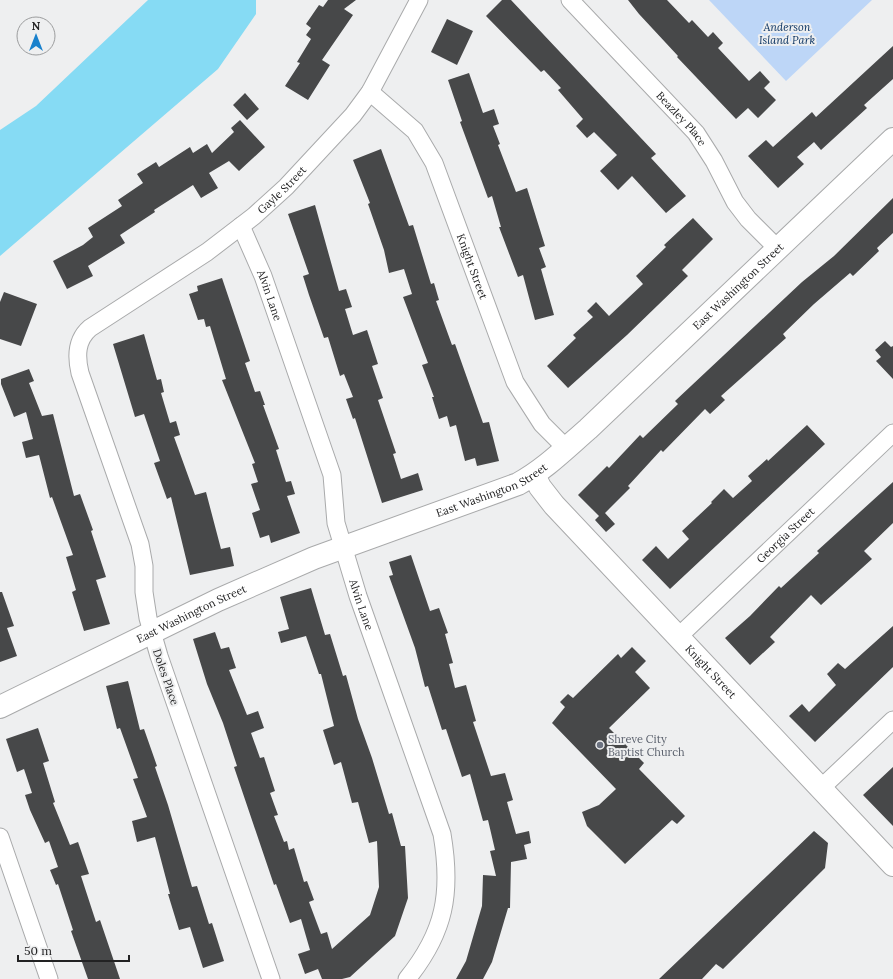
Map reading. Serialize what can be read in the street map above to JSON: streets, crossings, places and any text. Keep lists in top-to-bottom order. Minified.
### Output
{"streets":{"street":["Beazley Place","Gayle Street","Knight Street","East Washington Street","Alvin Lane","Georgia Street","Doles Place"]},"crossings":[["Beazley Place","East Washington Street"],["Gayle Street","Knight Street"],["Gayle Street","Alvin Lane"],["Gayle Street","Doles Place"],["Knight Street","East Washington Street"],["Knight Street","Georgia Street"],["East Washington Street","Alvin Lane"],["East Washington Street","Doles Place"]],"parks":["Anderson Island Park"],"places":["Shreve City Baptist Church"],"scale_bar":"50 m","north":"top"}
